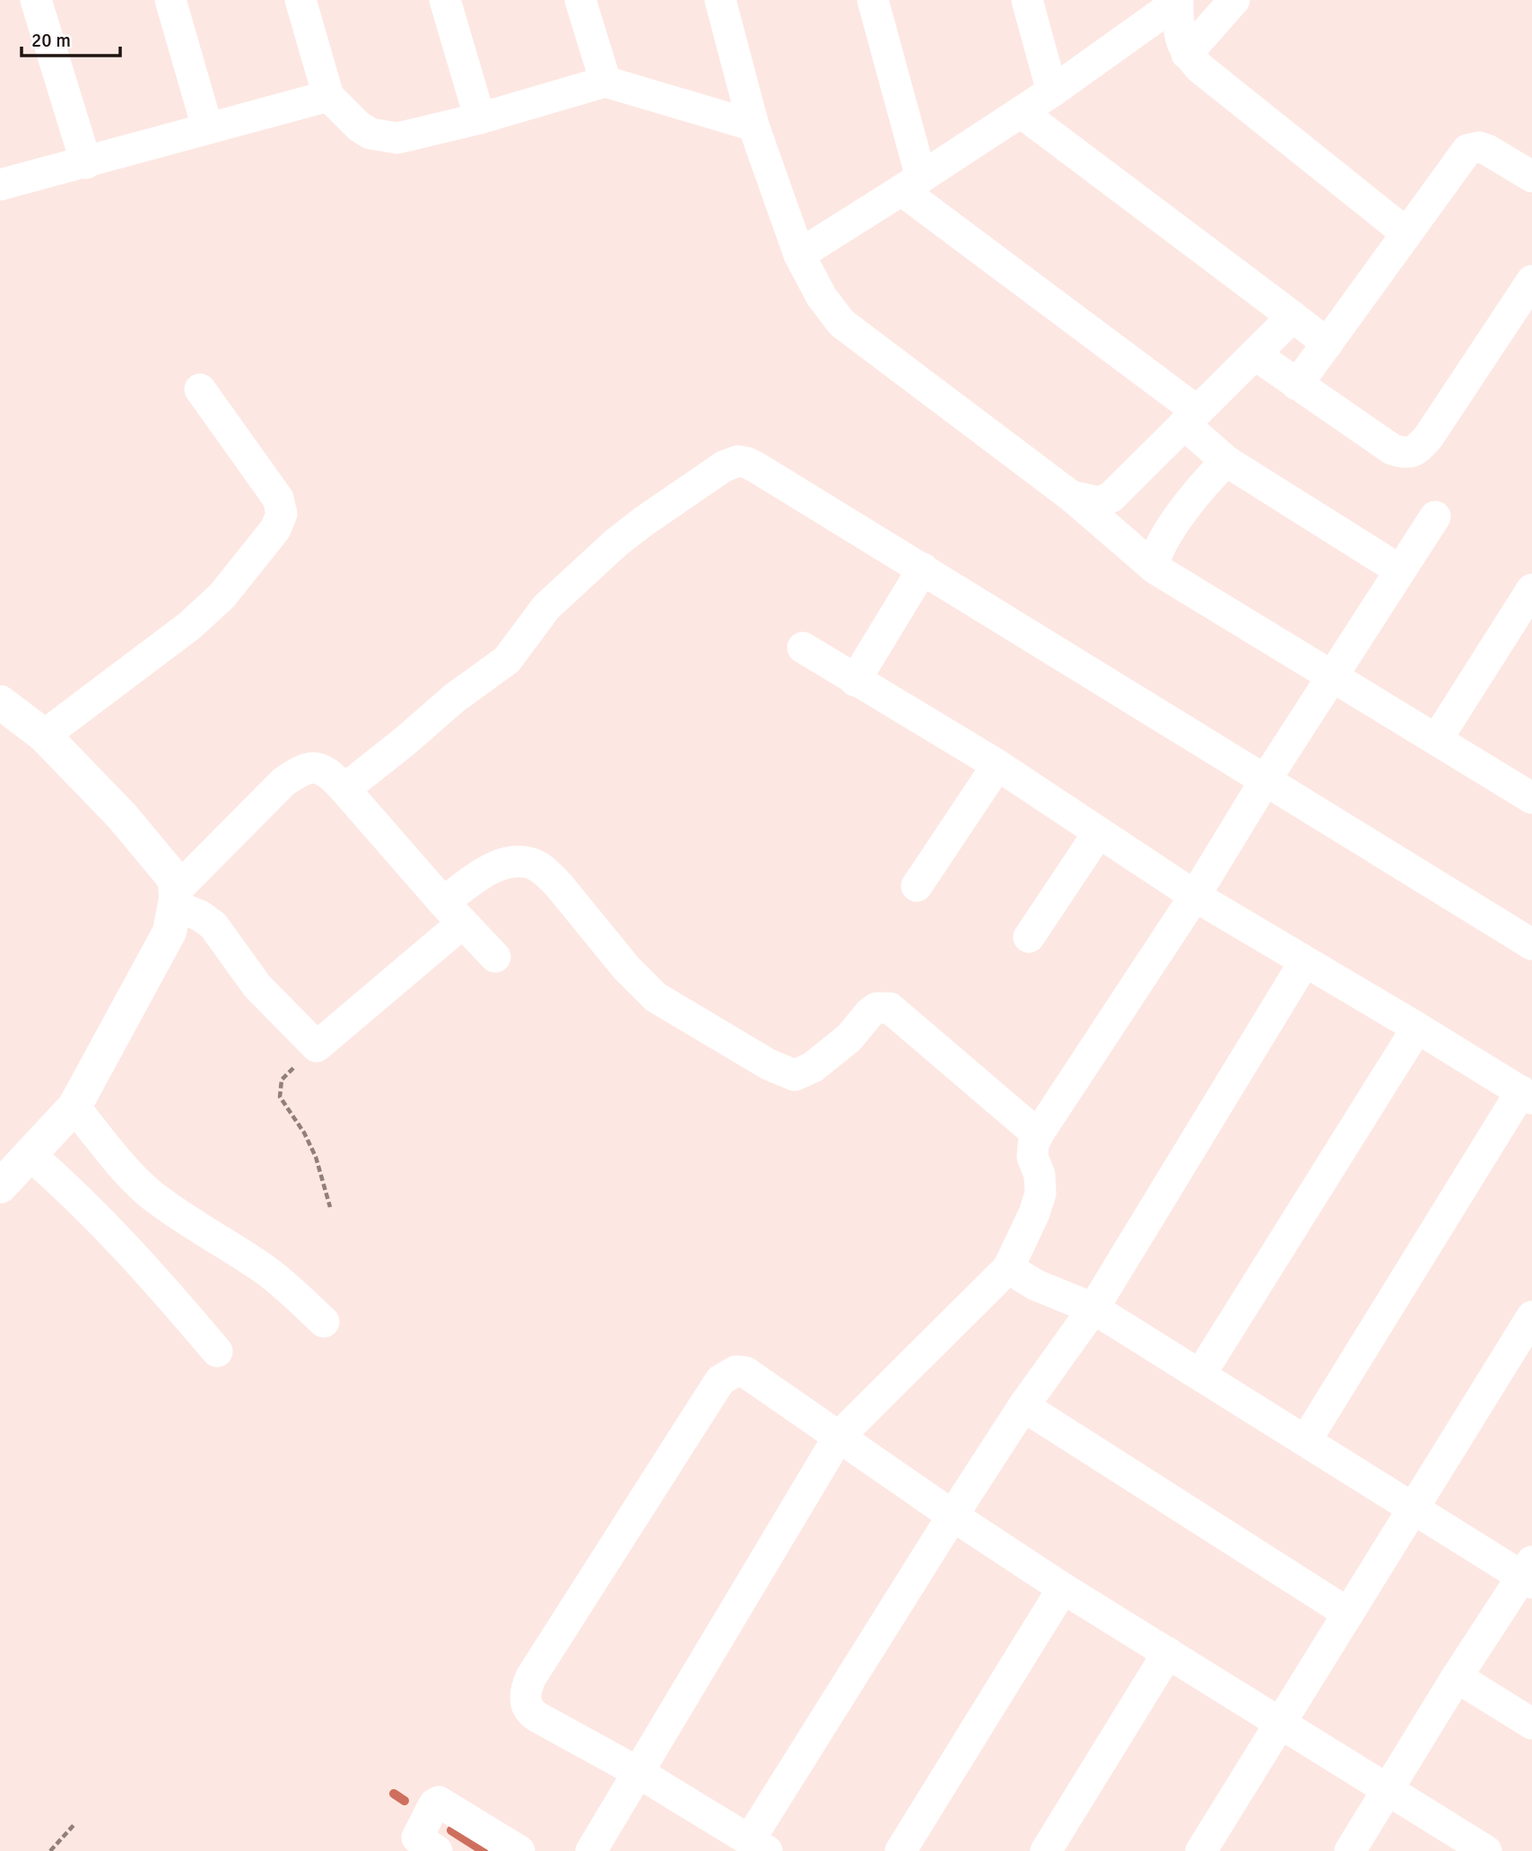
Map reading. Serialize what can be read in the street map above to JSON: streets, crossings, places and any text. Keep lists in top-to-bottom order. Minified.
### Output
{"scale_bar":"20 m"}
